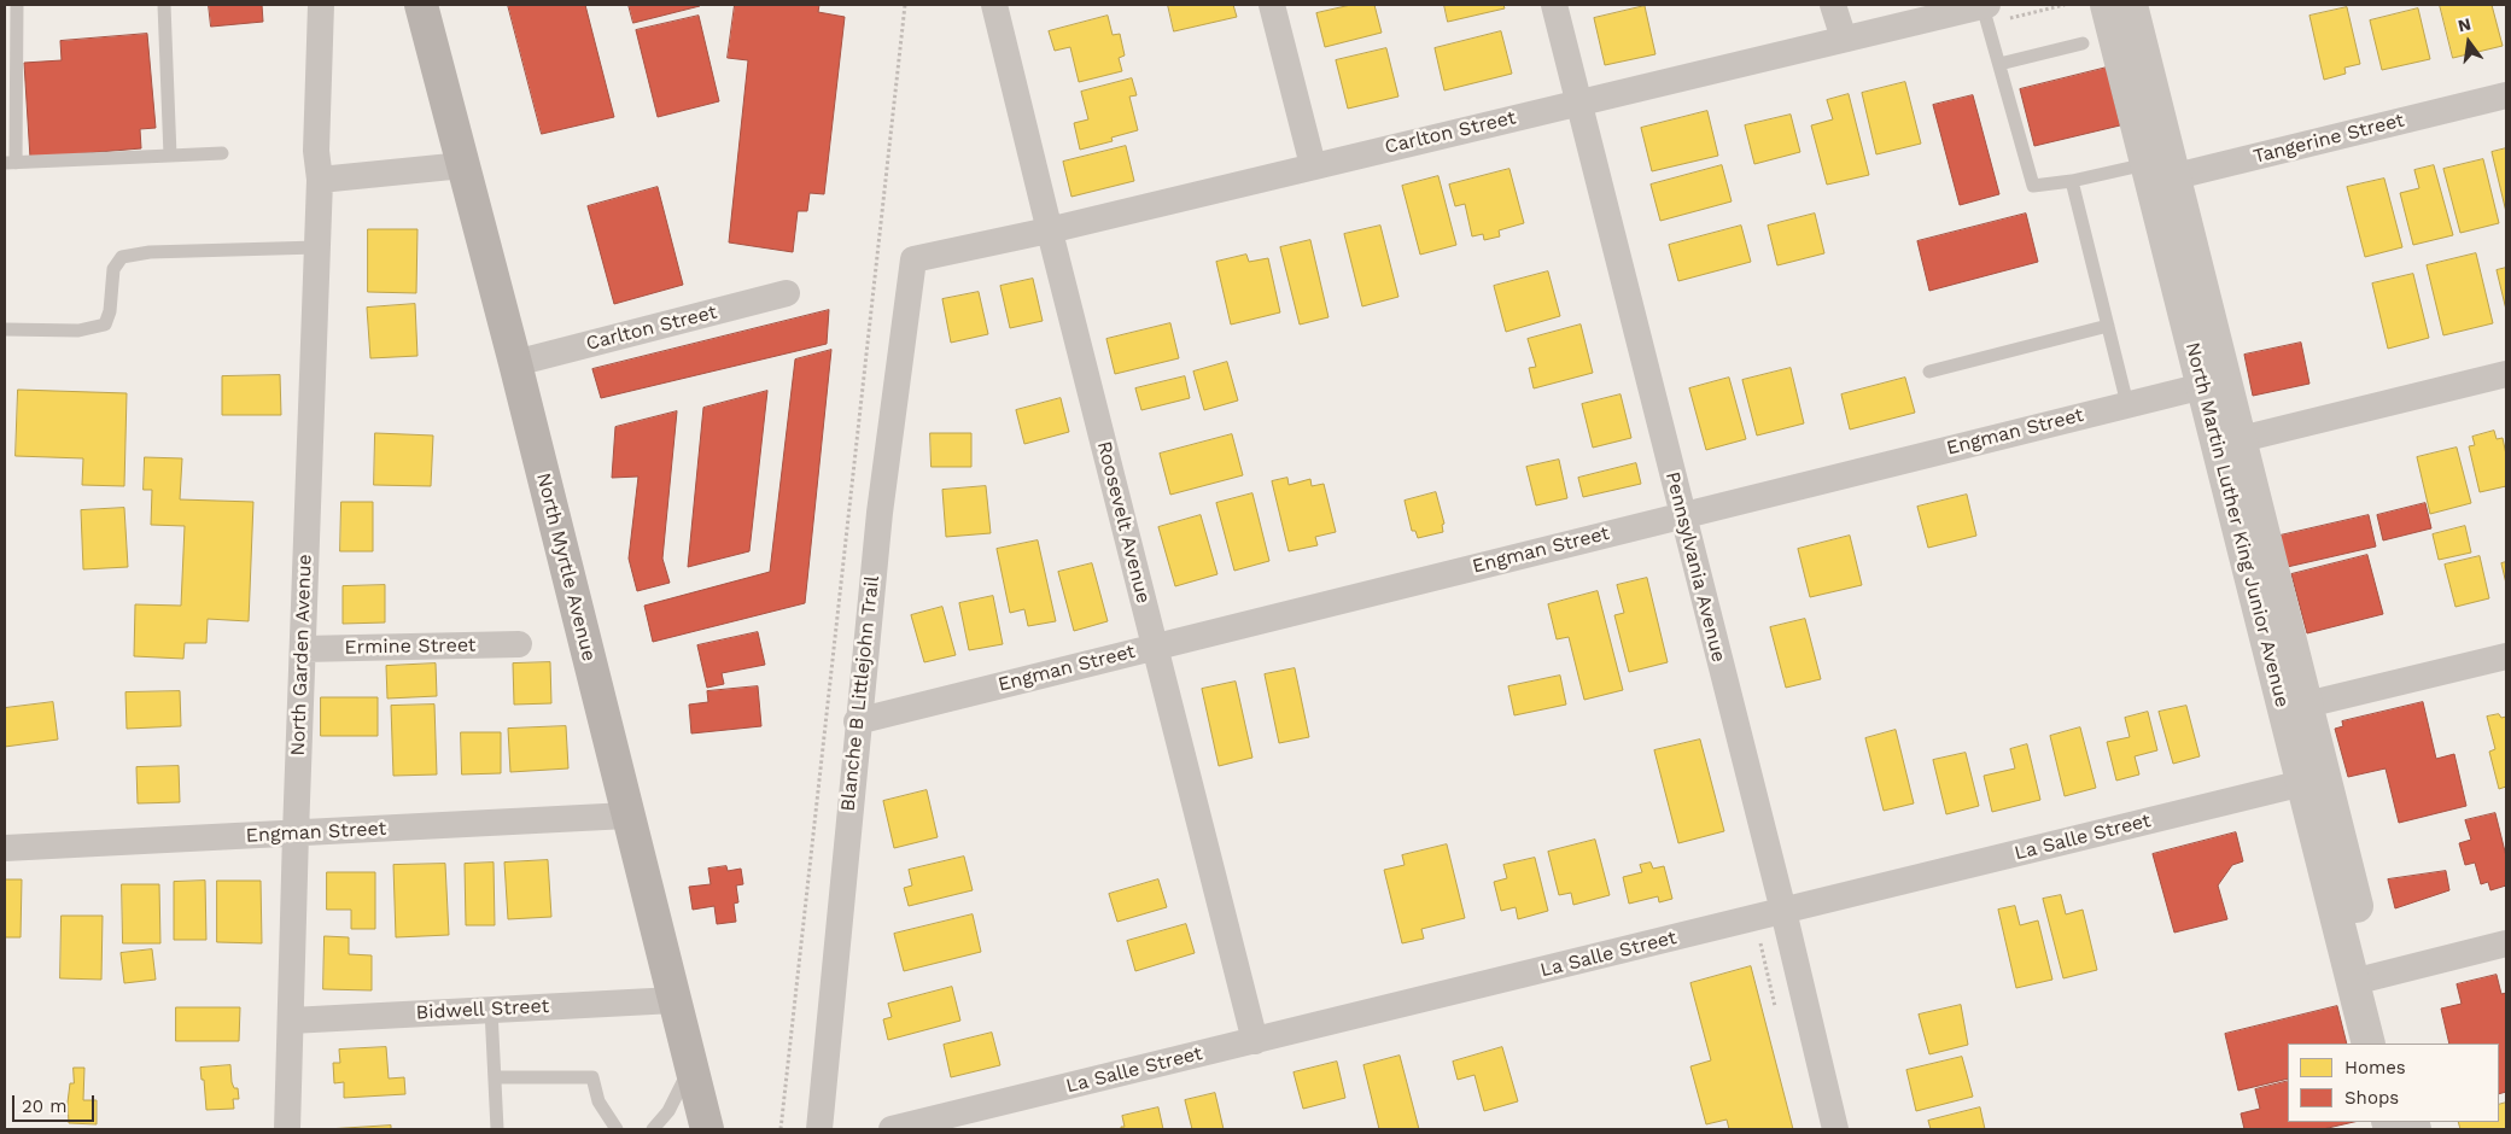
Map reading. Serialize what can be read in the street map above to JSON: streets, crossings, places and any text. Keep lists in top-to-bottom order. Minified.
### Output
{"streets":{"main road":["North Myrtle Avenue"],"street":["Carlton Street","Tangerine Street","Engman Street","Roosevelt Avenue","North Martin Luther King Junior Avenue","Pennsylvania Avenue","Ermine Street","North Garden Avenue","Blanche B Littlejohn Trail","La Salle Street","Bidwell Street"]},"crossings":[["Carlton Street","Roosevelt Avenue"],["Carlton Street","North Myrtle Avenue"],["Carlton Street","Pennsylvania Avenue"],["Carlton Street","Blanche B Littlejohn Trail"],["Tangerine Street","North Martin Luther King Junior Avenue"],["Engman Street","Roosevelt Avenue"],["Engman Street","North Martin Luther King Junior Avenue"],["Engman Street","North Myrtle Avenue"],["Engman Street","Pennsylvania Avenue"],["Engman Street","North Garden Avenue"],["Engman Street","Blanche B Littlejohn Trail"],["Roosevelt Avenue","La Salle Street"],["North Martin Luther King Junior Avenue","La Salle Street"],["North Myrtle Avenue","Bidwell Street"],["Pennsylvania Avenue","La Salle Street"],["Ermine Street","North Garden Avenue"],["North Garden Avenue","Bidwell Street"]],"legend":["Homes","Shops"],"scale_bar":"20 m","north":"top"}
